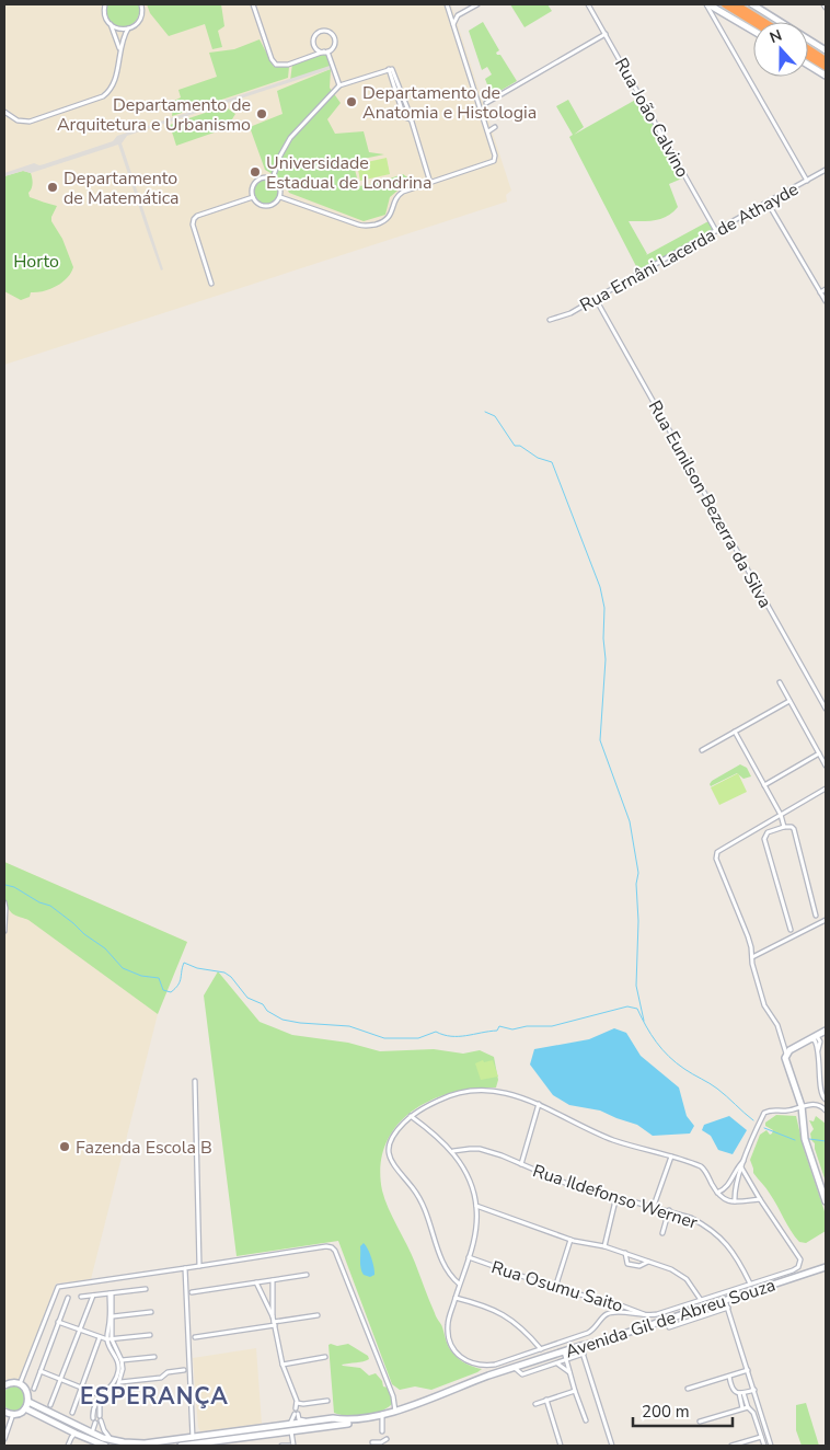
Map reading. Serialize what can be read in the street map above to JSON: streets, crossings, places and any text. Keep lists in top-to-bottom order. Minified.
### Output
{"streets":{"street":["Rua João Calvino","Rua Ernâni Lacerda de Athayde","Rua Eunilson Bezerra da Silva","Rua Ildefonso Werner","Rua Osumu Saito","Avenida Gil de Abreu Souza"]},"crossings":[["Rua João Calvino","Rua Ernâni Lacerda de Athayde"],["Rua Ernâni Lacerda de Athayde","Rua Eunilson Bezerra da Silva"]],"districts":["ESPERANÇA"],"parks":["Horto"],"places":["Departamento de Anatomia e Histologia","Departamento de Arquitetura e Urbanismo","Universidade Estadual de Londrina","Departamento de Matemática","Fazenda Escola B"],"scale_bar":"200 m","north":"top"}
